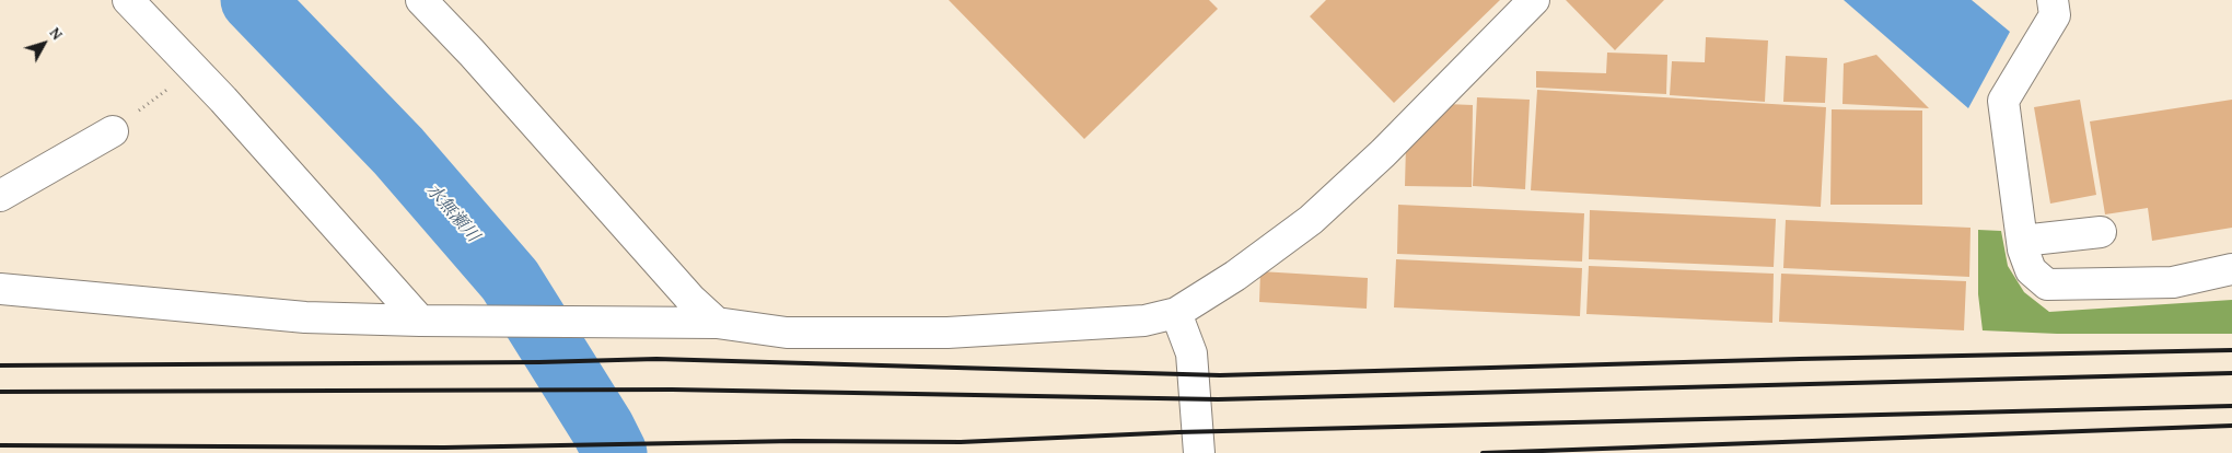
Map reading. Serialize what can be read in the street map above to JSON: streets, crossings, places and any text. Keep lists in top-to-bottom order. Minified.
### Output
{"water":["水無瀬川"],"north":"top right"}
